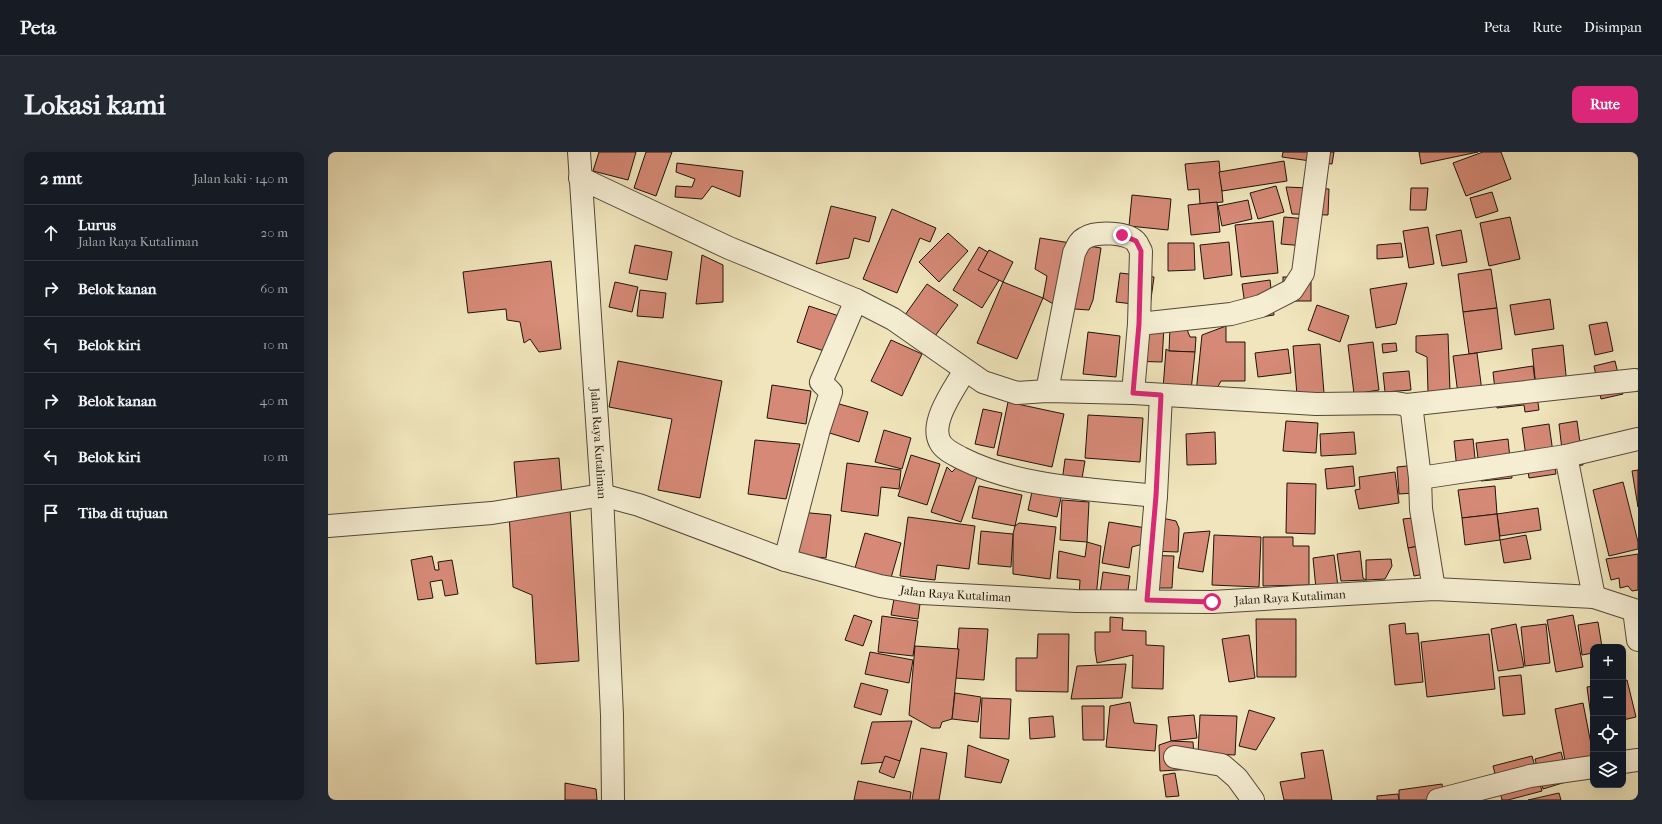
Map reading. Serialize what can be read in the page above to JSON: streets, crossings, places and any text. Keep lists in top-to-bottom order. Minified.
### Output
{"streets":{"street":["Jalan Raya Kutaliman"]},"page":{"header":"Peta","nav":["Peta","Rute","Disimpan"],"buttons":"Rute","title":"Lokasi kami","heading":["2 mnt","Jalan kaki · 140 m"],"list":[["Lurus","Jalan Raya Kutaliman","20 m"],["Belok kanan","60 m"],["Belok kiri","10 m"],["Belok kanan","40 m"],["Belok kiri","10 m"],"Tiba di tujuan"],"map_buttons":["+","−"]}}
